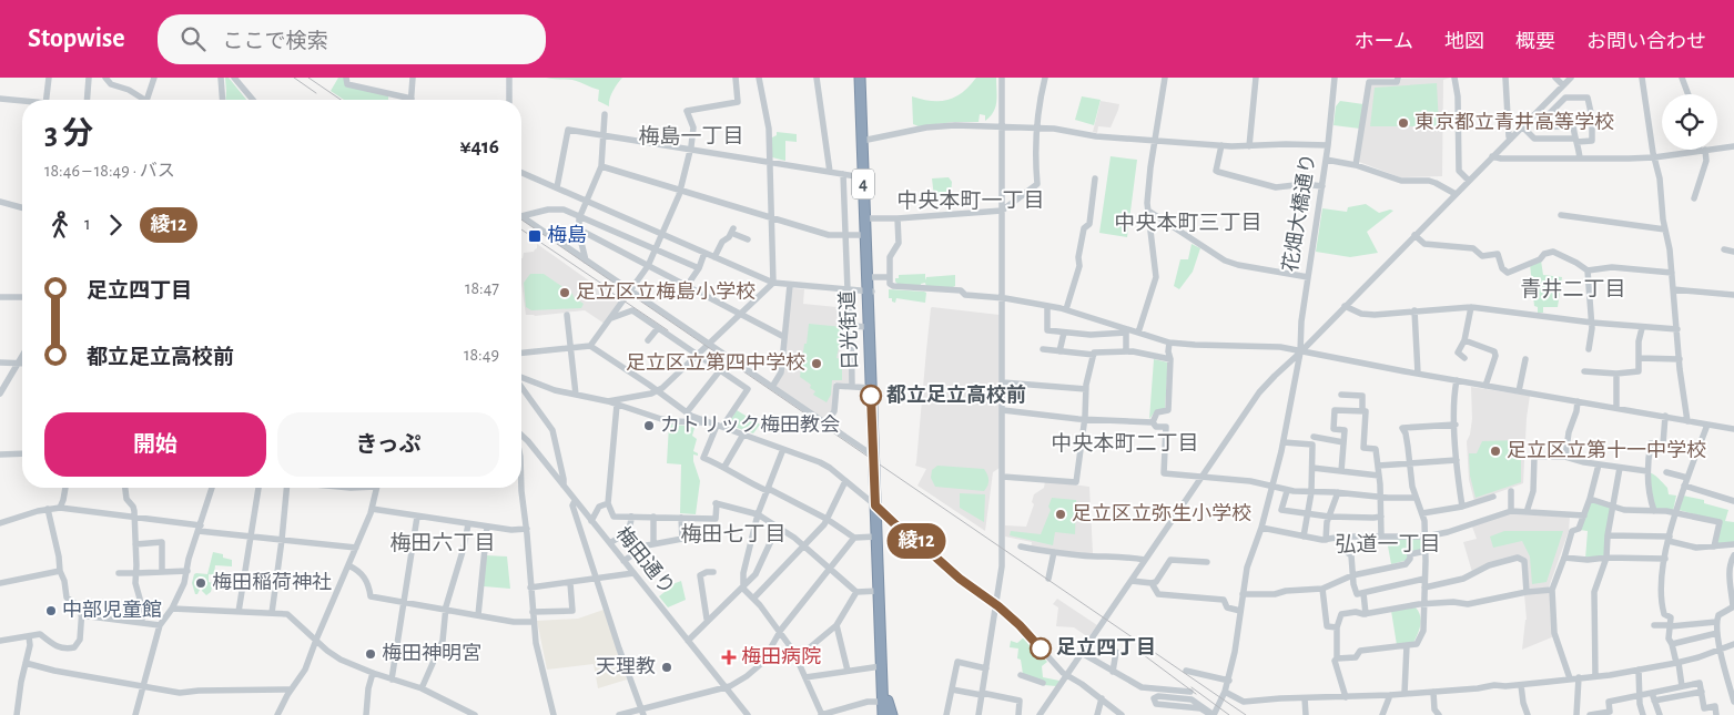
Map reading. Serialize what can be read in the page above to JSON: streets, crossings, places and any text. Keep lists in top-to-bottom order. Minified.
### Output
{"streets":{"highway":["4","日光街道"],"street":["花畑大橋通り","梅田通り"]},"crossings":[["4","日光街道"]],"districts":["梅島一丁目","中央本町一丁目","中央本町三丁目","青井二丁目","中央本町二丁目","梅田七丁目","梅田六丁目","弘道一丁目"],"places":{"other":["東京都立青井高等学校","足立区立梅島小学校","足立区立第四中学校","都立足立高校前","カトリック梅田教会","足立区立第十一中学校","足立区立弥生小学校","梅田稲荷神社","中部児童館","足立四丁目","梅田神明宮","天理教"],"transit":["梅島"],"health":["梅田病院"]},"lines":["bus line 綾12"],"page":{"header":"Stopwise","search":"ここで検索","nav":["ホーム","地図","概要","お問い合わせ"],"on_map":"綾12","heading":["3 分","18:46 – 18:49 · バス","¥416"],"legs":["1","綾12"],"list":[{"name":"足立四丁目","value":"18:47"},{"name":"都立足立高校前","value":"18:49"}],"buttons":["開始","きっぷ"]}}
